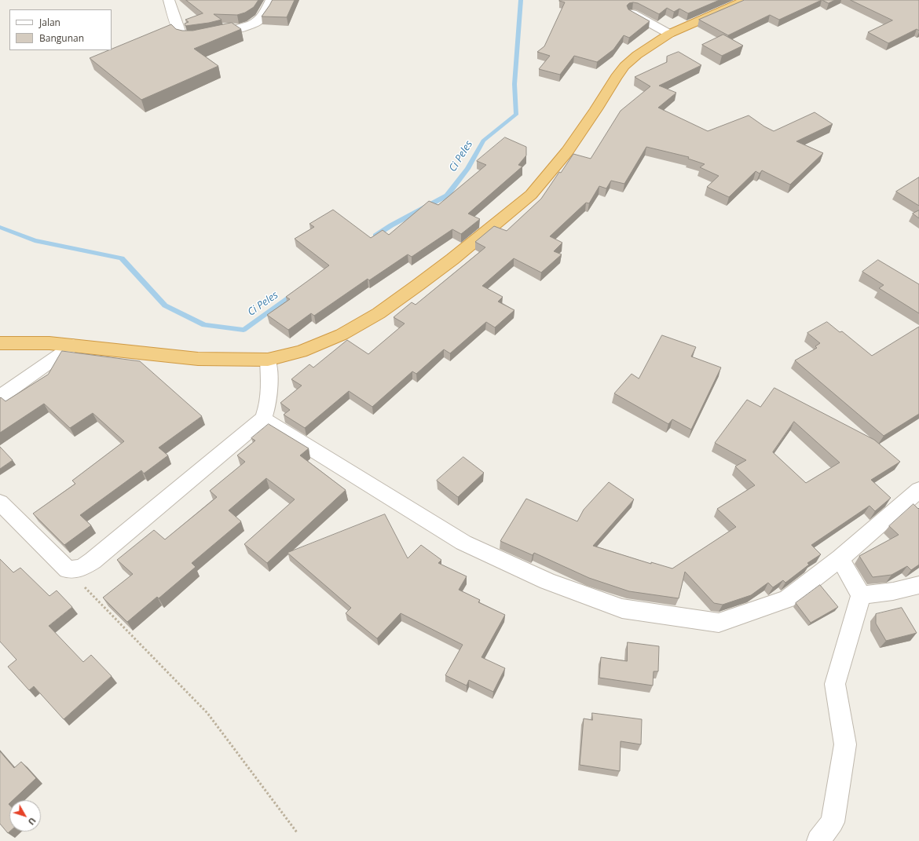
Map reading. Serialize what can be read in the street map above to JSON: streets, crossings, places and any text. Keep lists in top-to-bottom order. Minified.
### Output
{"water":["Ci Peles"],"legend":["Jalan","Bangunan"],"north":"bottom right"}
